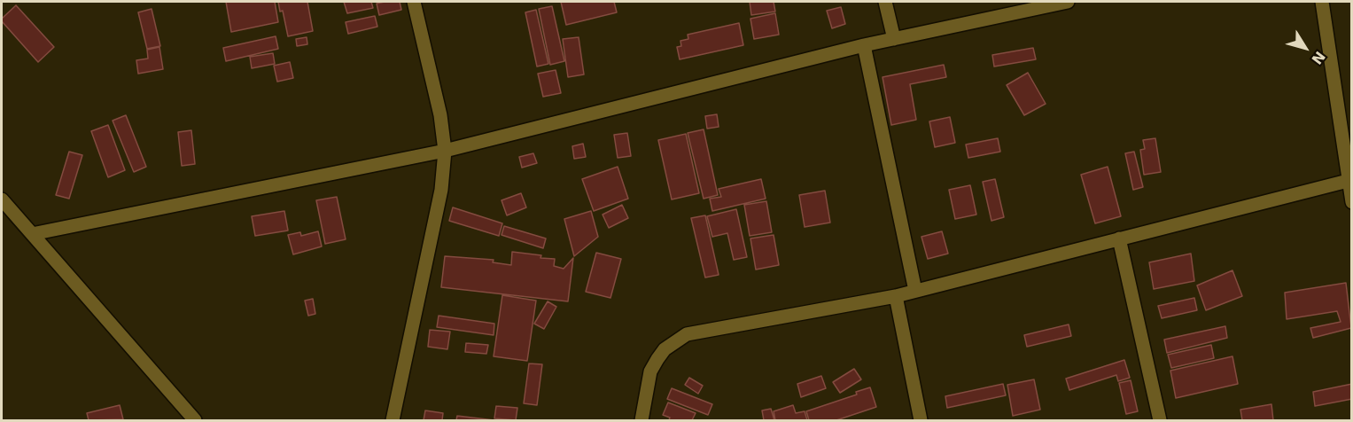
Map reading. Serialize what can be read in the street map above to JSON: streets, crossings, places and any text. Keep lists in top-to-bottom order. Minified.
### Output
{"north":"bottom right"}
